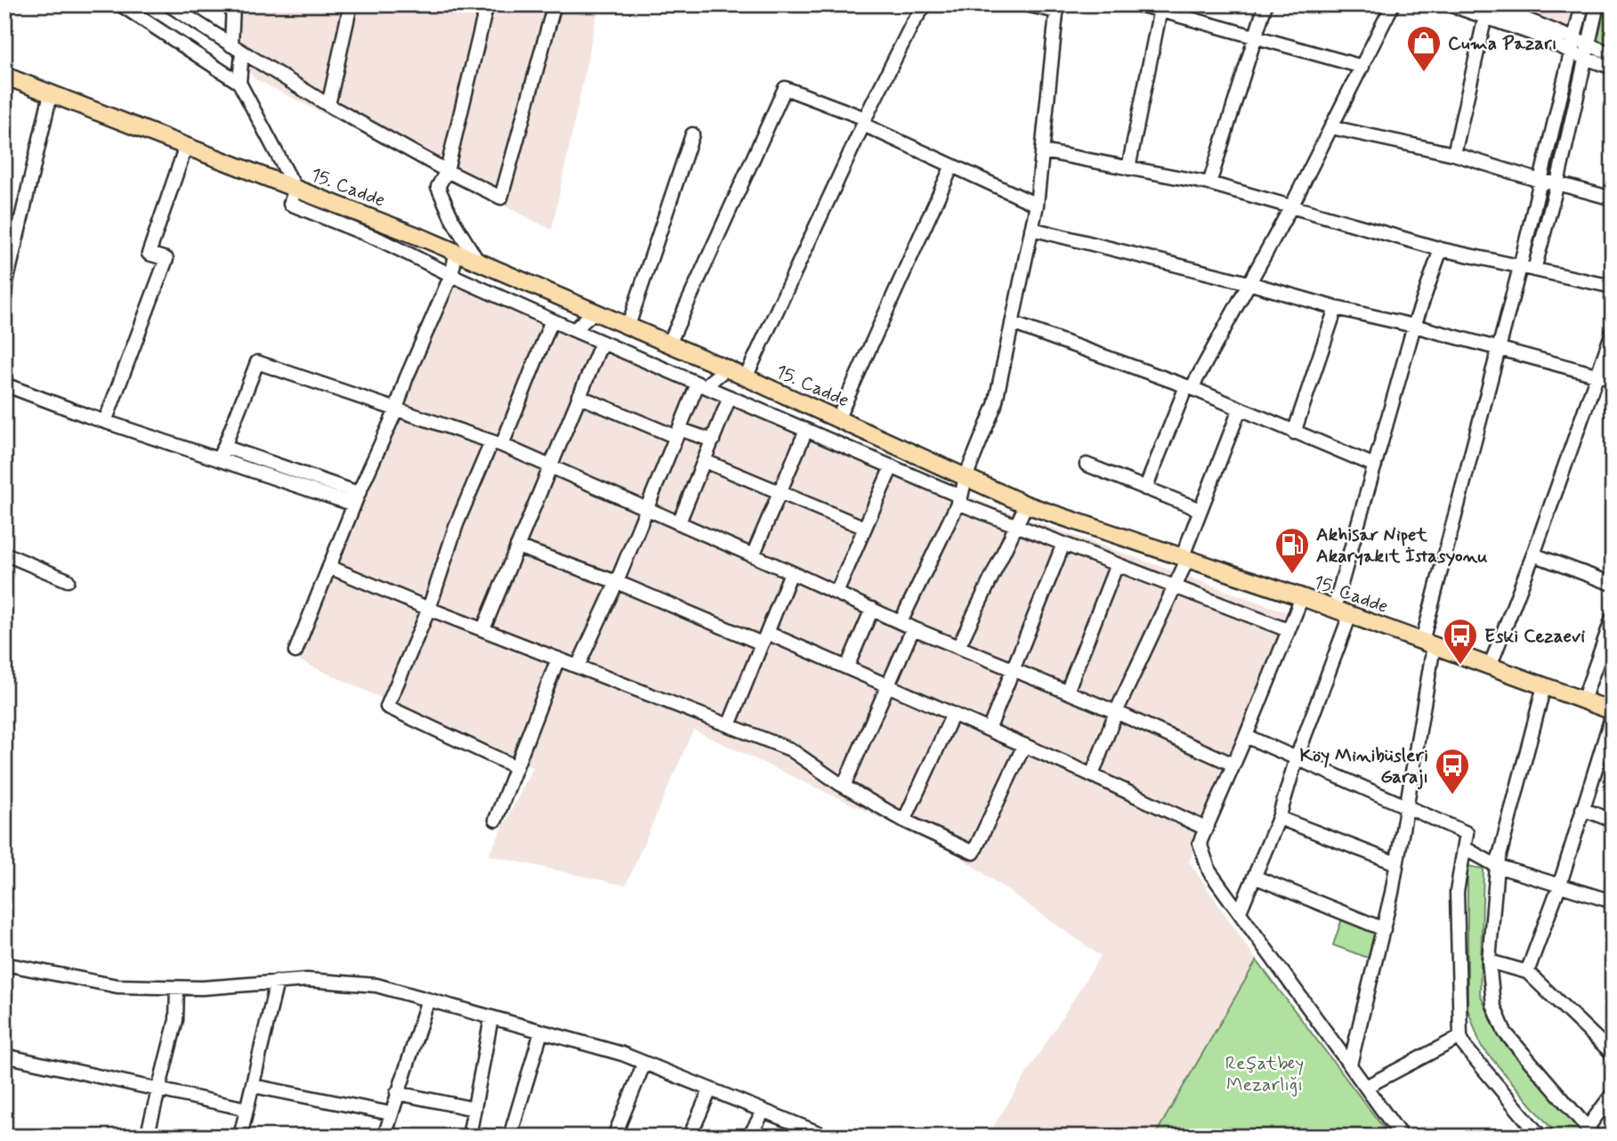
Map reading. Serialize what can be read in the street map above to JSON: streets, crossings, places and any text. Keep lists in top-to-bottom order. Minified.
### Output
{"streets":{"main road":["15. Cadde"]},"parks":["Reşatbey Mezarlığı"],"places":{"shop":["Cuma Pazarı"],"fuel station":["Akhisar Nipet Akaryakıt İstasyonu"],"bus stop":["Eski Cezaevi","Köy Minibüsleri Garajı"]}}
